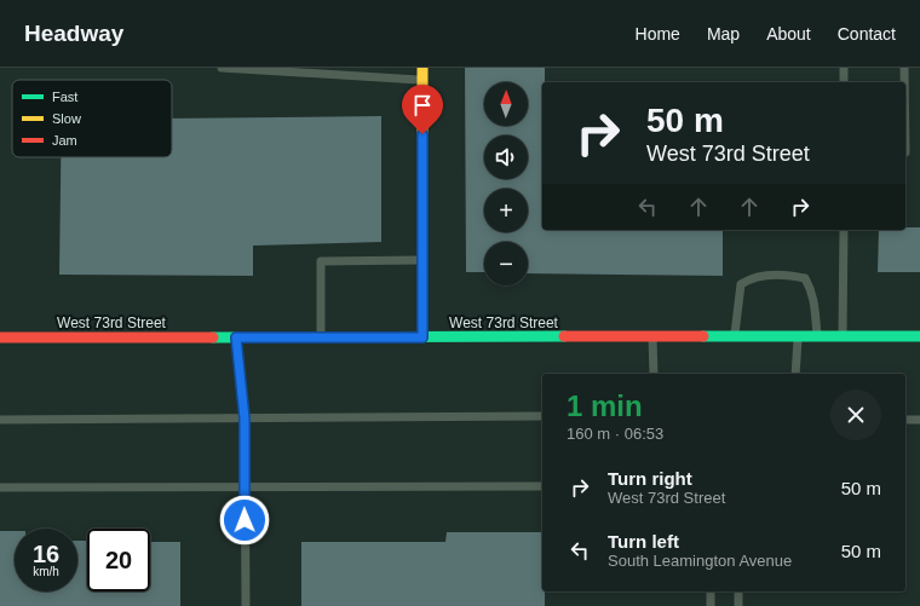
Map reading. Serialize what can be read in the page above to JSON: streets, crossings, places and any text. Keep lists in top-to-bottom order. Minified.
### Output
{"streets":{"street":["West 73rd Street"]},"legend":["Fast","Slow","Jam"],"north":"top","page":{"header":"Headway","nav":["Home","Map","About","Contact"],"map_buttons":["+","−"],"turn":["50 m","West 73rd Street"],"heading":["1 min","160 m · 06:53"],"list":[{"name":"Turn right","note":"West 73rd Street","value":"50 m"},{"name":"Turn left","note":"South Leamington Avenue","value":"50 m"}],"speed":"16 km/h","limit":"20"}}
